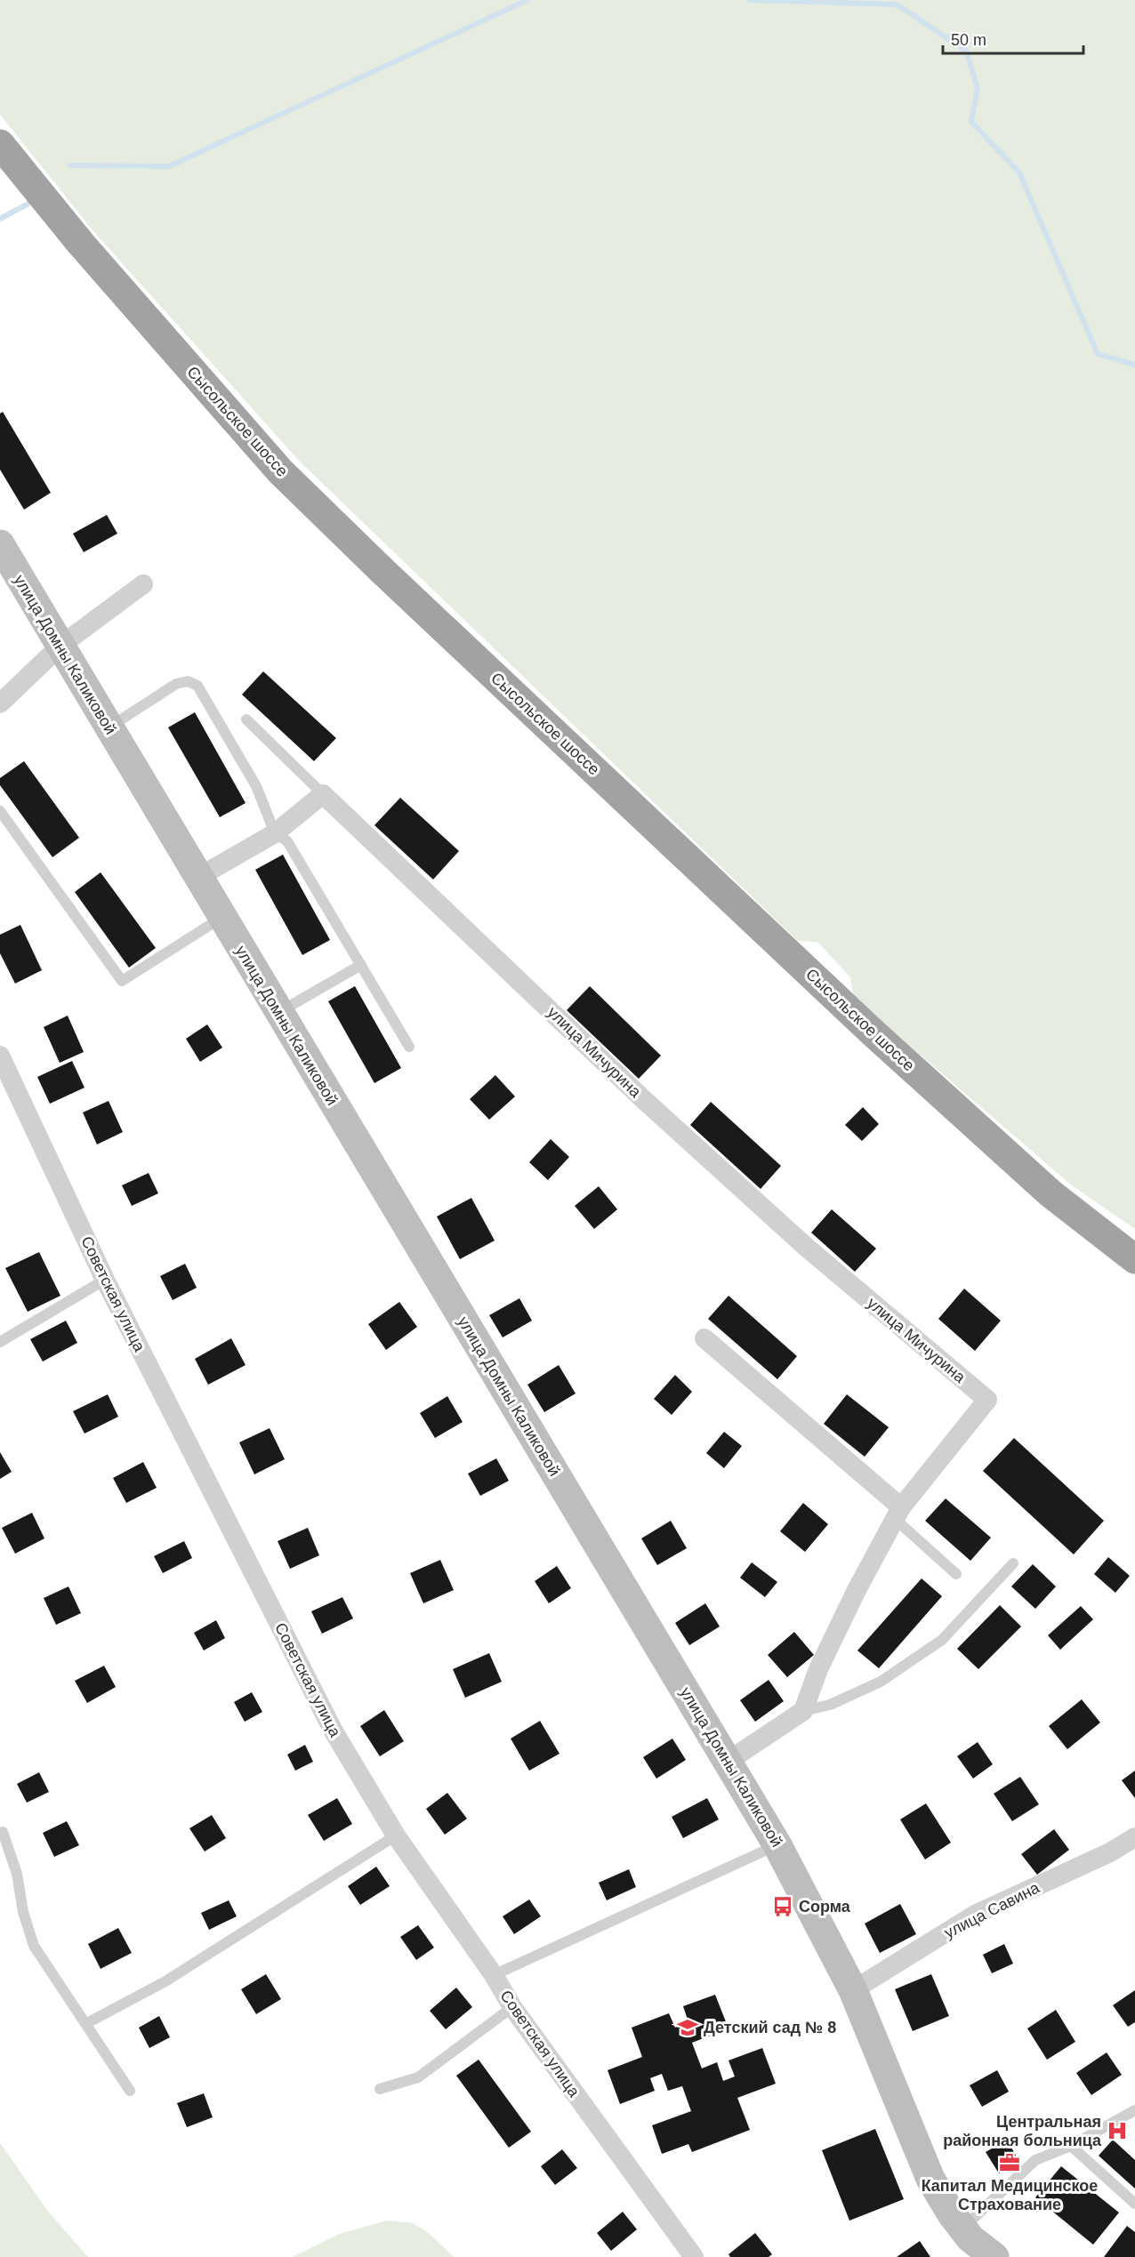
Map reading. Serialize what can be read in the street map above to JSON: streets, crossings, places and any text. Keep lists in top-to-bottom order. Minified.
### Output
{"streets":{"highway":["Сысольское шоссе"],"main road":["улица Домны Каликовой"],"street":["улица Мичурина","Советская улица","улица Савина"]},"crossings":[["улица Домны Каликовой","улица Савина"]],"places":{"bus stop":["Сорма"],"school or university":["Детский сад № 8"],"hospital":["Центральная районная больница"],"office":["Капитал Медицинское Страхование"]},"scale_bar":"50 m"}
